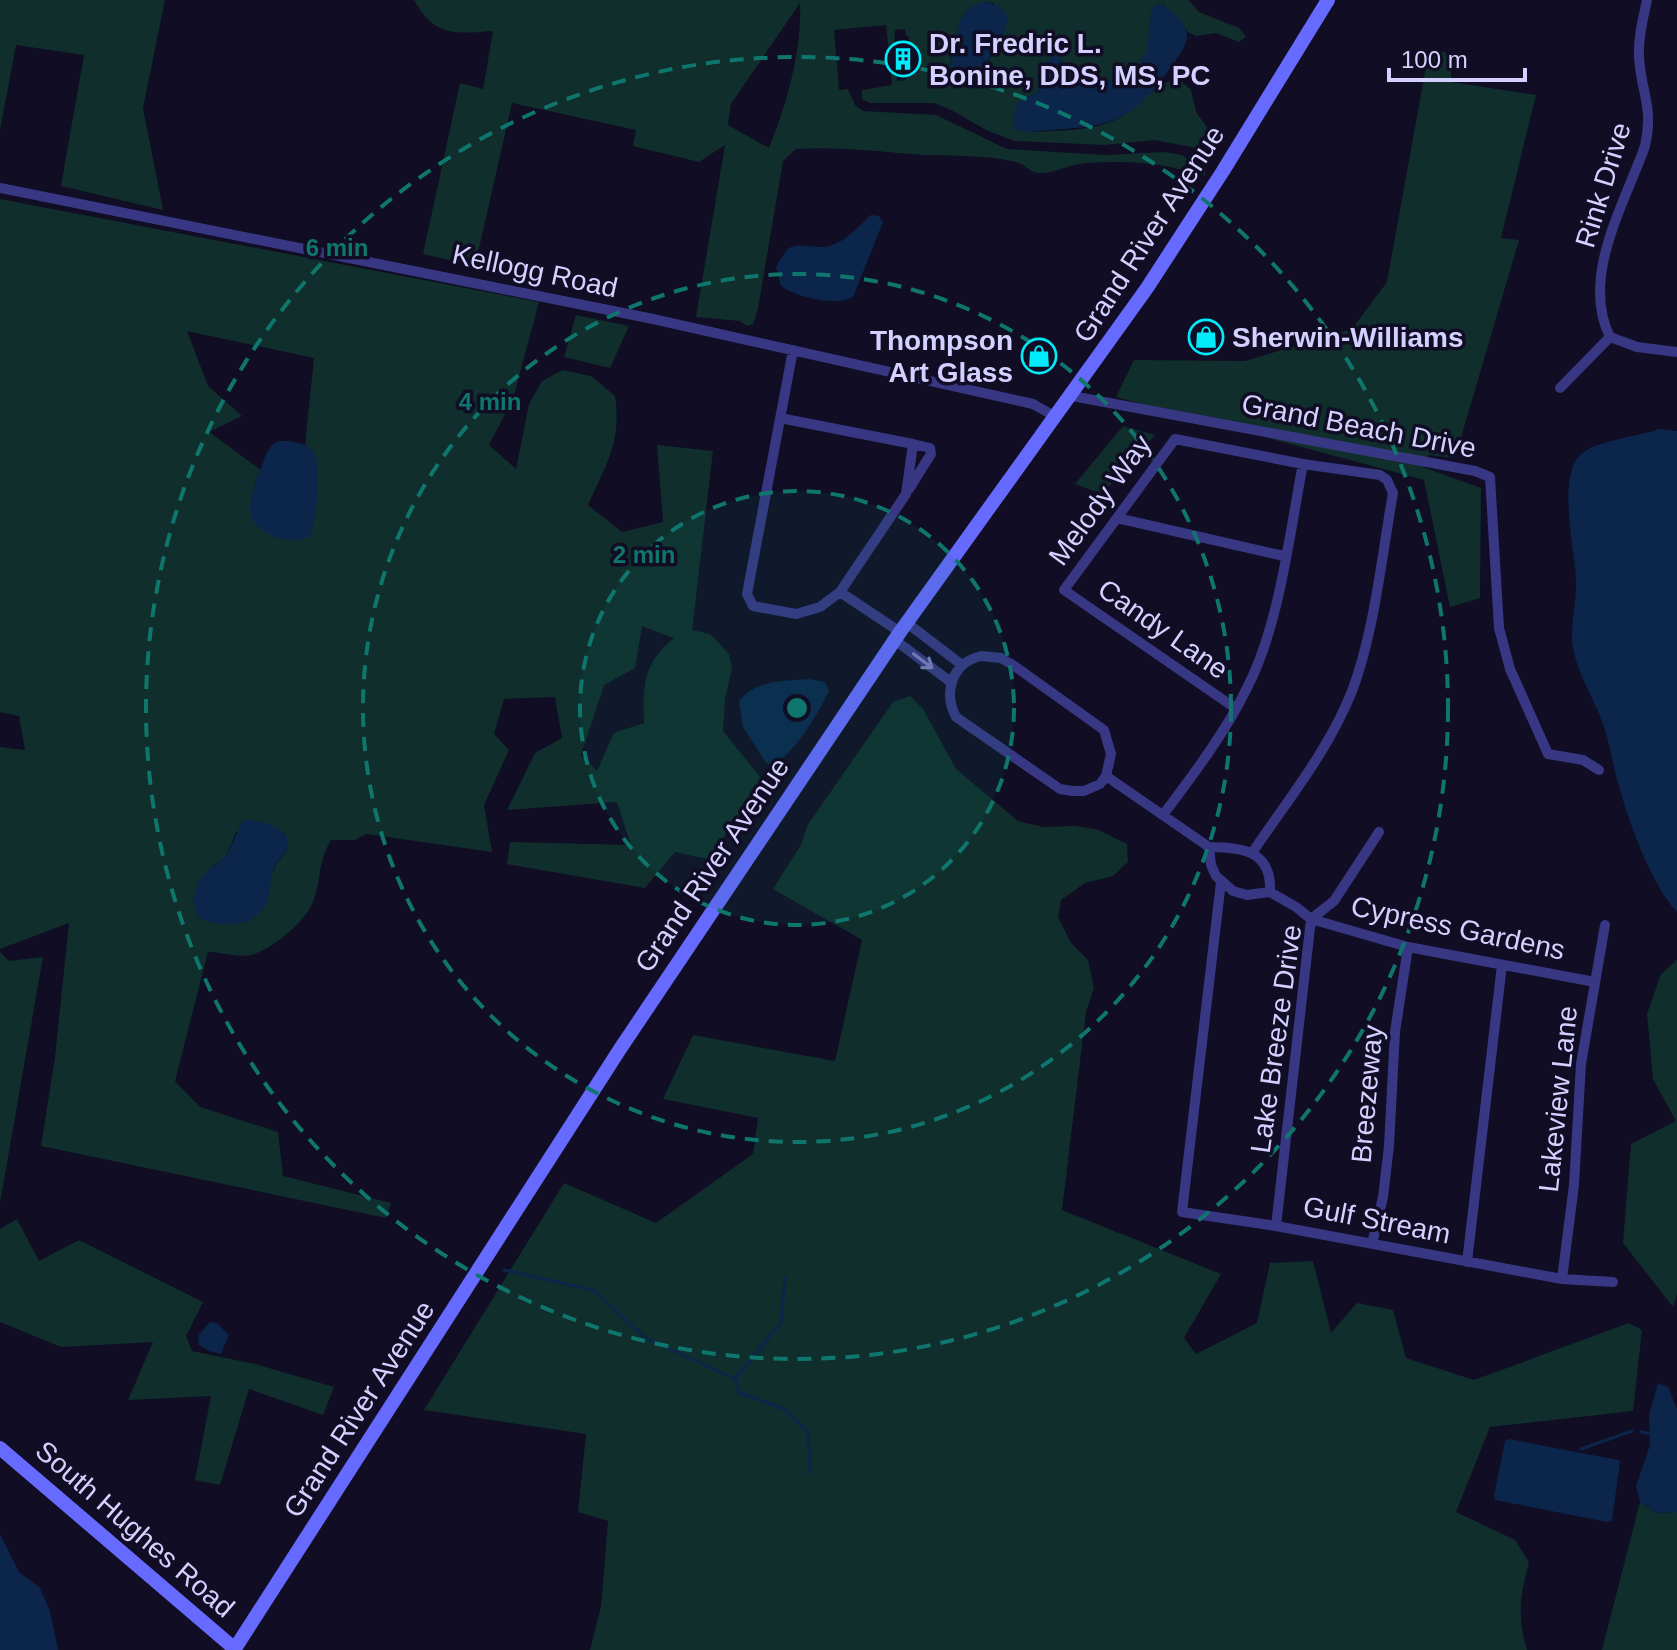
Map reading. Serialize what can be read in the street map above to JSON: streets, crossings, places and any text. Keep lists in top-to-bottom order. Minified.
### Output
{"streets":{"main road":["Grand River Avenue","South Hughes Road"],"street":["Rink Drive","Kellogg Road","Grand Beach Drive","Melody Way","Candy Lane","Cypress Gardens","Lake Breeze Drive","Breezeway","Lakeview Lane","Gulf Stream"]},"crossings":[["Grand River Avenue","Kellogg Road"],["Grand River Avenue","Grand Beach Drive"],["Grand River Avenue","South Hughes Road"],["Melody Way","Candy Lane"],["Cypress Gardens","Lake Breeze Drive"],["Cypress Gardens","Breezeway"],["Cypress Gardens","Lakeview Lane"],["Cypress Gardens","Gulf Stream"],["Lake Breeze Drive","Gulf Stream"],["Breezeway","Gulf Stream"],["Lakeview Lane","Gulf Stream"]],"places":{"building":["Dr. Fredric L. Bonine, DDS, MS, PC"],"shop":["Sherwin-Williams","Thompson Art Glass"]},"scale_bar":"100 m","rings":["6 min","4 min","2 min"]}
